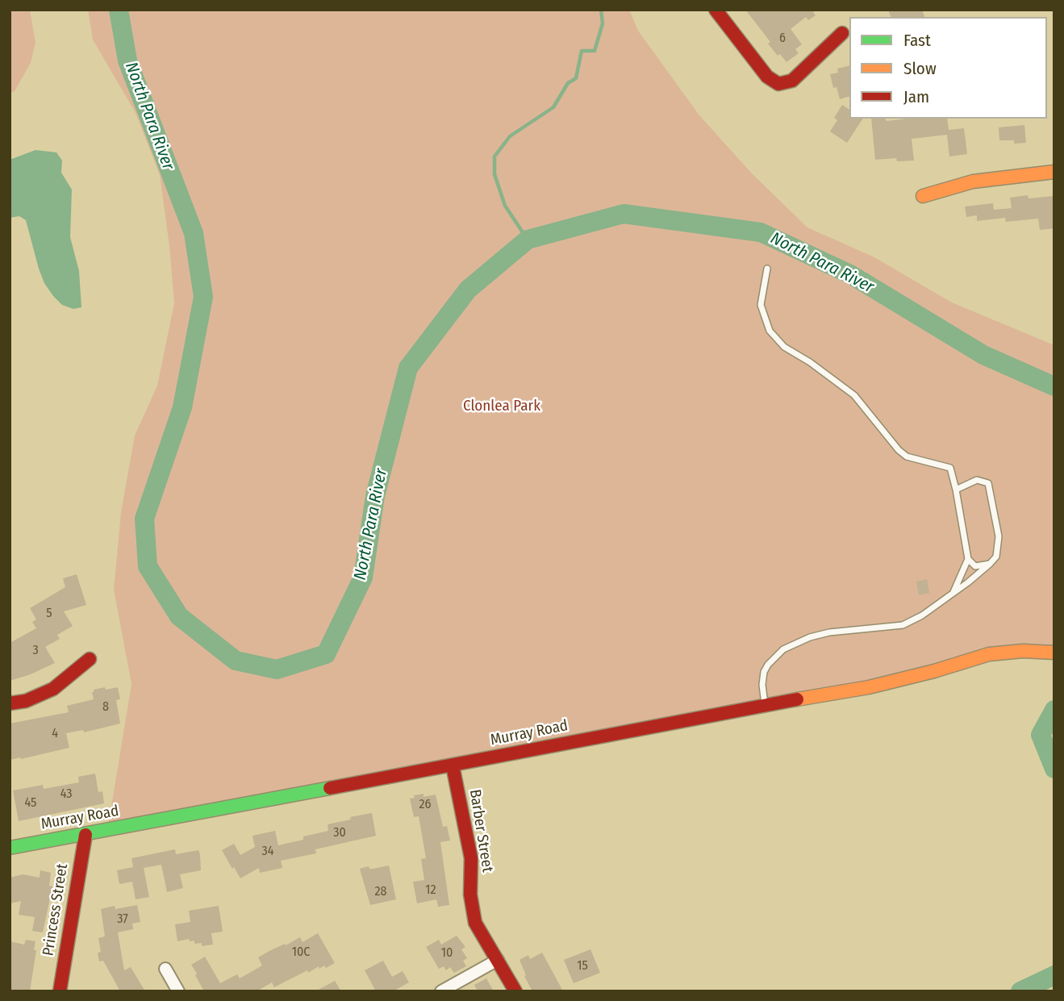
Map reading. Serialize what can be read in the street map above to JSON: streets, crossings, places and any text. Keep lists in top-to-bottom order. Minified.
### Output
{"streets":{"street":["Murray Road","Barber Street","Princess Street"]},"crossings":[["Murray Road","Barber Street"],["Murray Road","Princess Street"]],"water":["North Para River"],"parks":["Clonlea Park"],"house_numbers":["6","5","3","8","4","43","45","26","30","34","12","28","37","10C","10","15"],"legend":["Fast","Slow","Jam"]}
